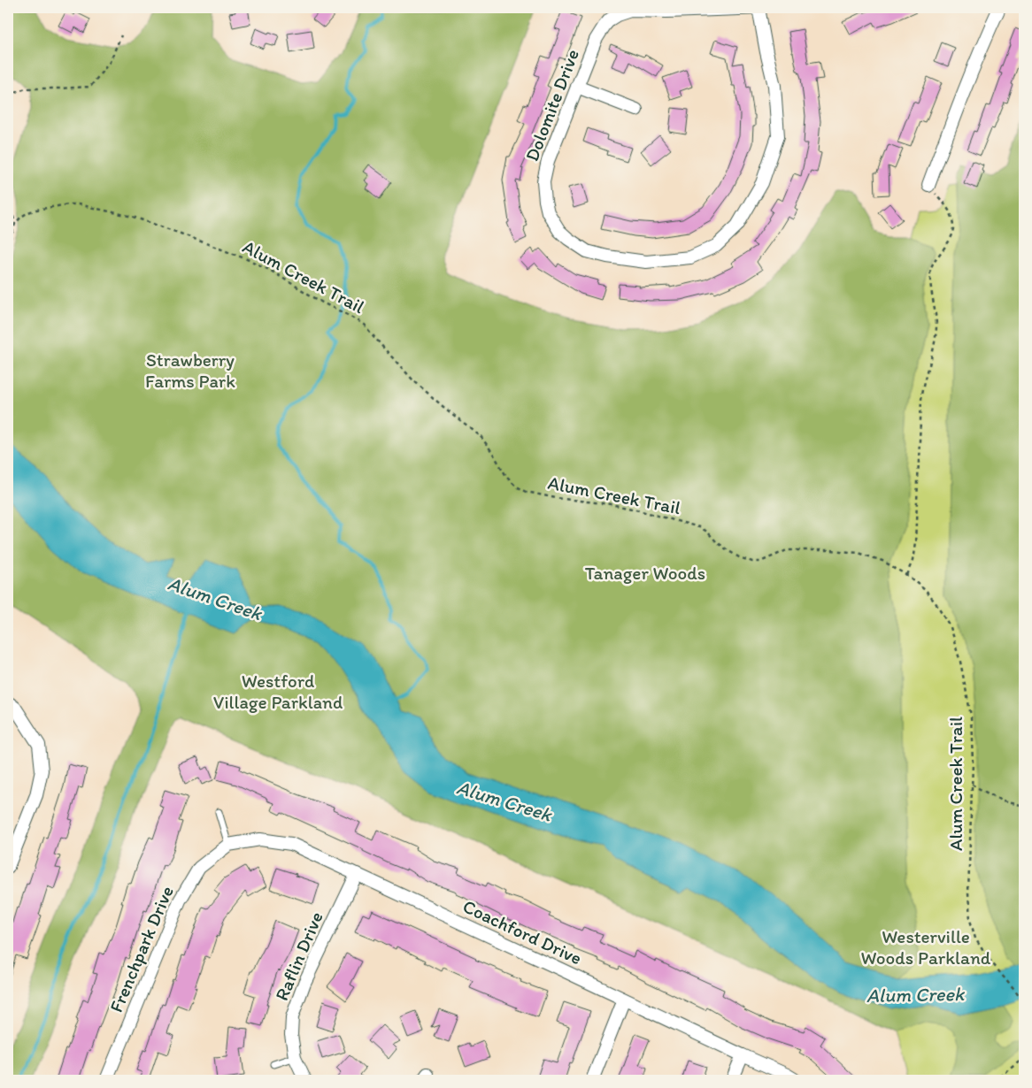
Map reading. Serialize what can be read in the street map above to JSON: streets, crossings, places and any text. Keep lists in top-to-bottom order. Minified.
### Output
{"streets":{"street":["Dolomite Drive","Coachford Drive","Frenchpark Drive","Raflin Drive"],"path":["Alum Creek Trail"]},"crossings":[["Coachford Drive","Frenchpark Drive"],["Coachford Drive","Raflin Drive"]],"water":["Alum Creek"],"parks":["Strawberry Farms Park","Tanager Woods","Westford Village Parkland","Westerville Woods Parkland"]}
